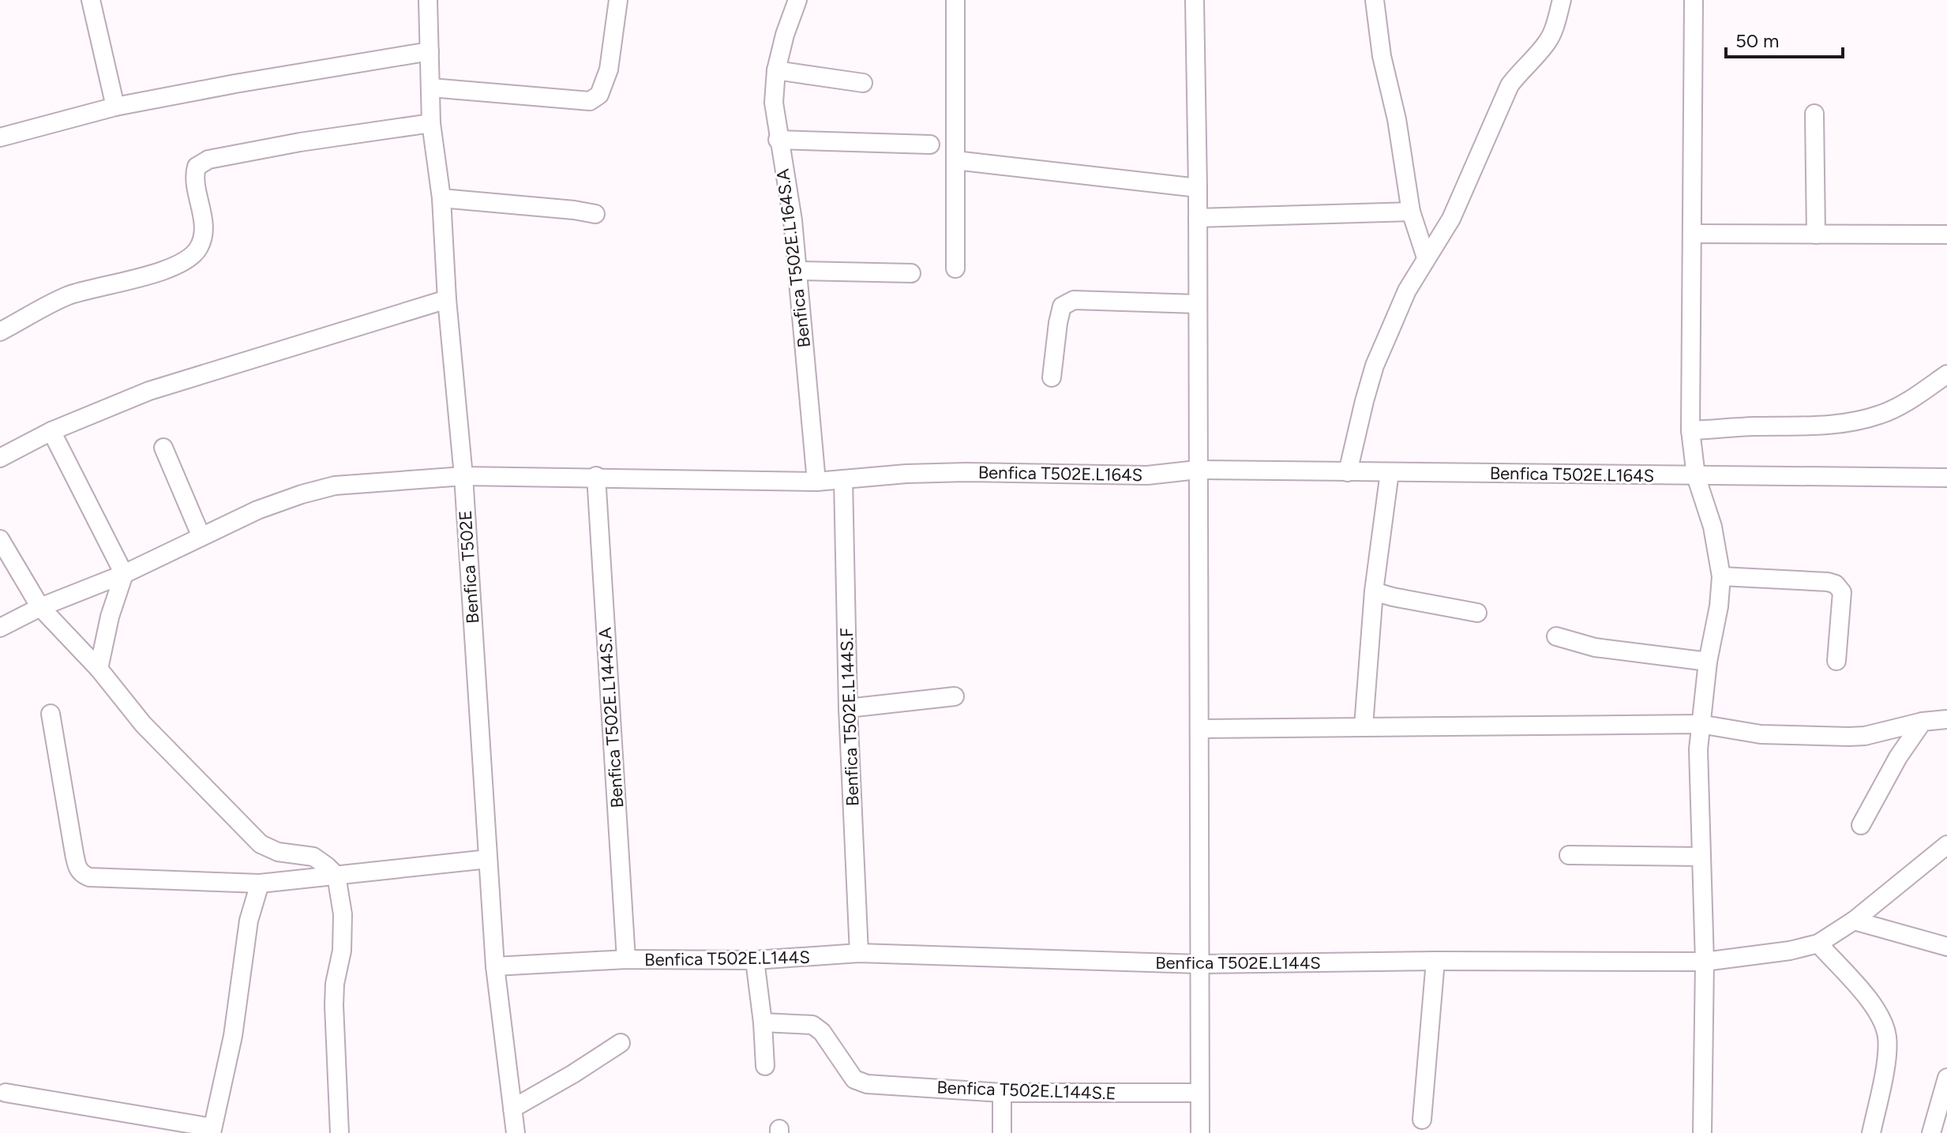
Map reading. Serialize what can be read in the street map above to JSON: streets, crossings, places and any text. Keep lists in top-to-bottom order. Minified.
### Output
{"streets":{"street":["Benfica T502E.L164S.A","Benfica T502E.L164S","Benfica T502E","Benfica T502E.L144S.F","Benfica T502E.L144S.A","Benfica T502E.L144S","Benfica T502E.L144S.E"]},"crossings":[["Benfica T502E.L164S.A","Benfica T502E.L164S"],["Benfica T502E.L164S","Benfica T502E"],["Benfica T502E.L164S","Benfica T502E.L144S.F"],["Benfica T502E.L164S","Benfica T502E.L144S.A"],["Benfica T502E","Benfica T502E.L144S"],["Benfica T502E.L144S.F","Benfica T502E.L144S"],["Benfica T502E.L144S.A","Benfica T502E.L144S"]],"scale_bar":"50 m"}
